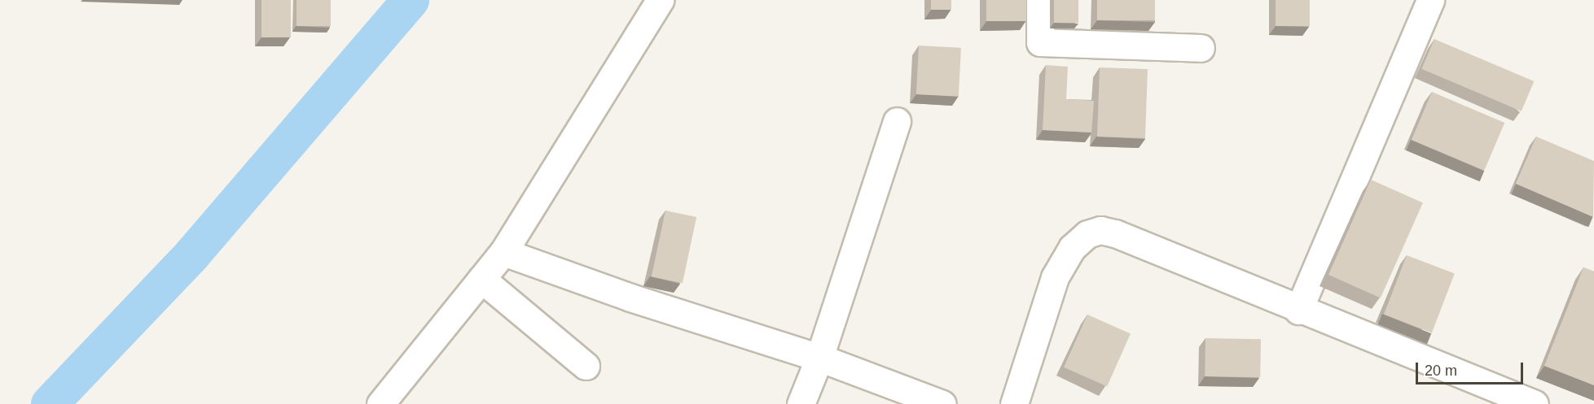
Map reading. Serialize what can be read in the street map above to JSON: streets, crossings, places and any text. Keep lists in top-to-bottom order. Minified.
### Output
{"scale_bar":"20 m"}
